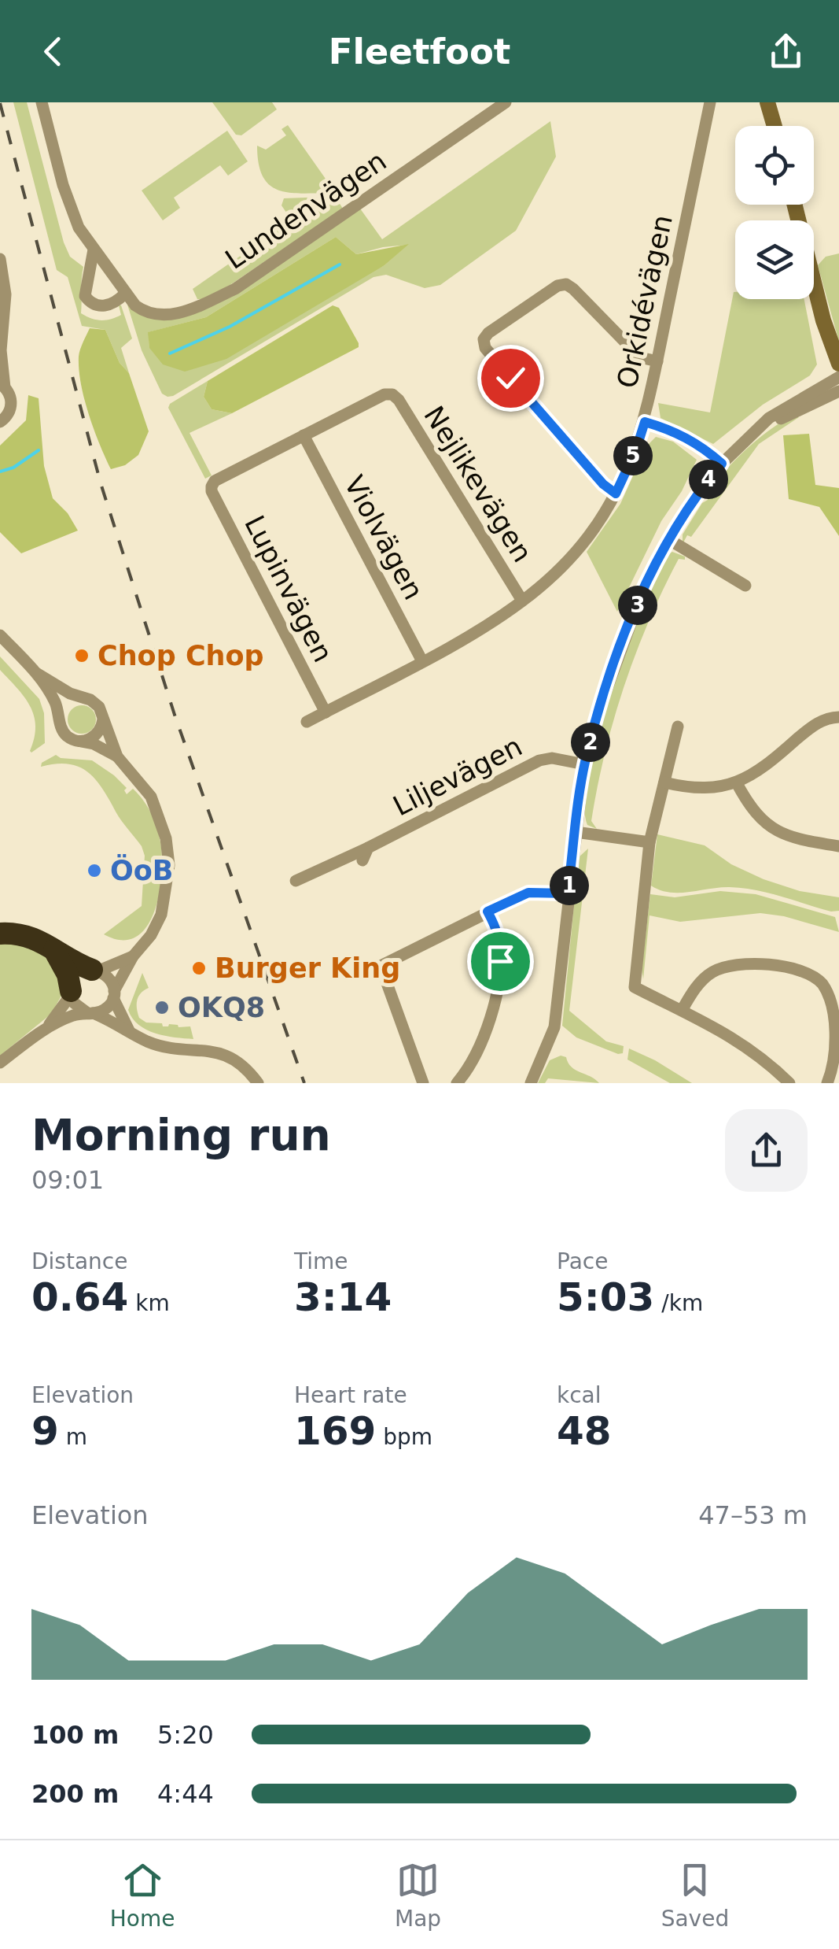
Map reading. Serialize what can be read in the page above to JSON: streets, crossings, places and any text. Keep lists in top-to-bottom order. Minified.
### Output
{"streets":{"street":["Lundenvägen","Orkidévägen","Nejlikevägen","Violvägen","Lupinvägen","Liljevägen"]},"crossings":[["Orkidévägen","Nejlikevägen"],["Orkidévägen","Violvägen"],["Orkidévägen","Lupinvägen"],["Nejlikevägen","Violvägen"],["Nejlikevägen","Lupinvägen"],["Violvägen","Lupinvägen"]],"places":["Chop Chop","ÖoB","Burger King","OKQ8"],"page":{"header":"Fleetfoot","pins":["5","4","3","2","1"],"heading":["Morning run","09:01"],"stats":[["Distance","0.64 km"],["Time","3:14"],["Pace","5:03 /km"],["Elevation","9 m"],["Heart rate","169 bpm"],["kcal","48"]],"chart":["Elevation","47–53 m"],"list":[{"name":"100 m","note":"5:20"},{"name":"200 m","note":"4:44"}],"tabs":["Home","Map","Saved"]}}
